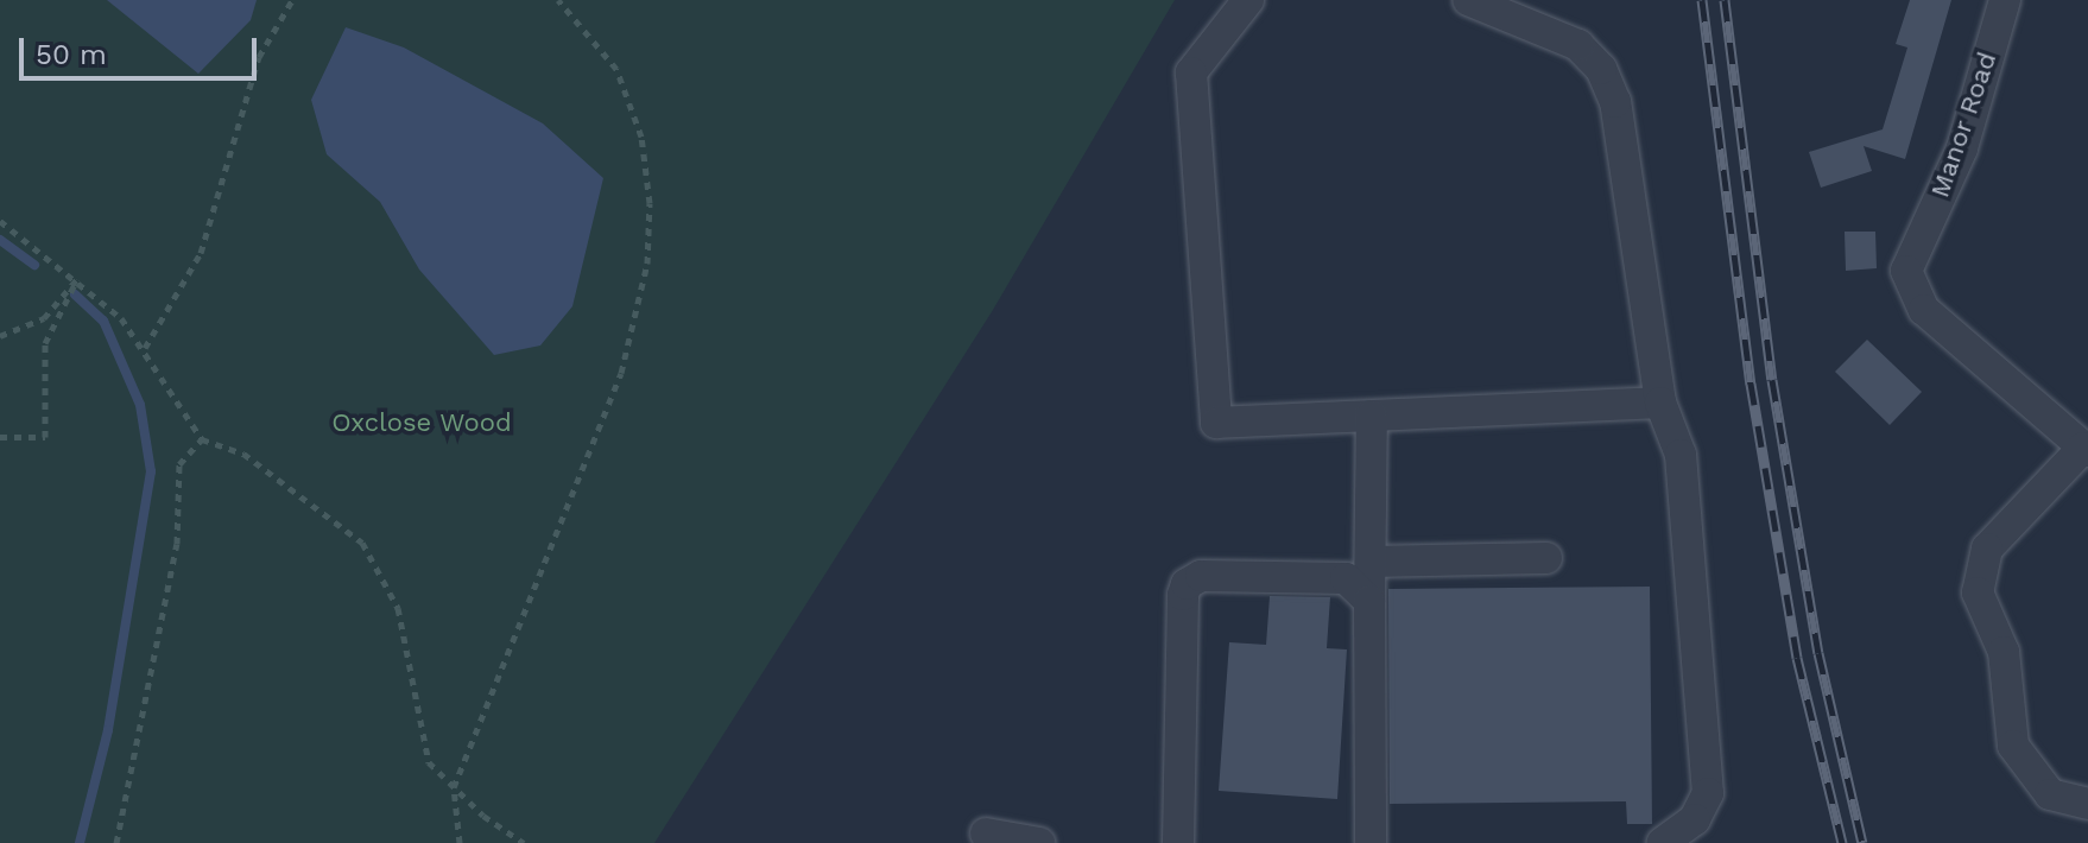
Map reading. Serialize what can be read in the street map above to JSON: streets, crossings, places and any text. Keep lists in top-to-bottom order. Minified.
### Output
{"streets":{"street":["Manor Road"]},"parks":["Oxclose Wood"],"scale_bar":"50 m"}
